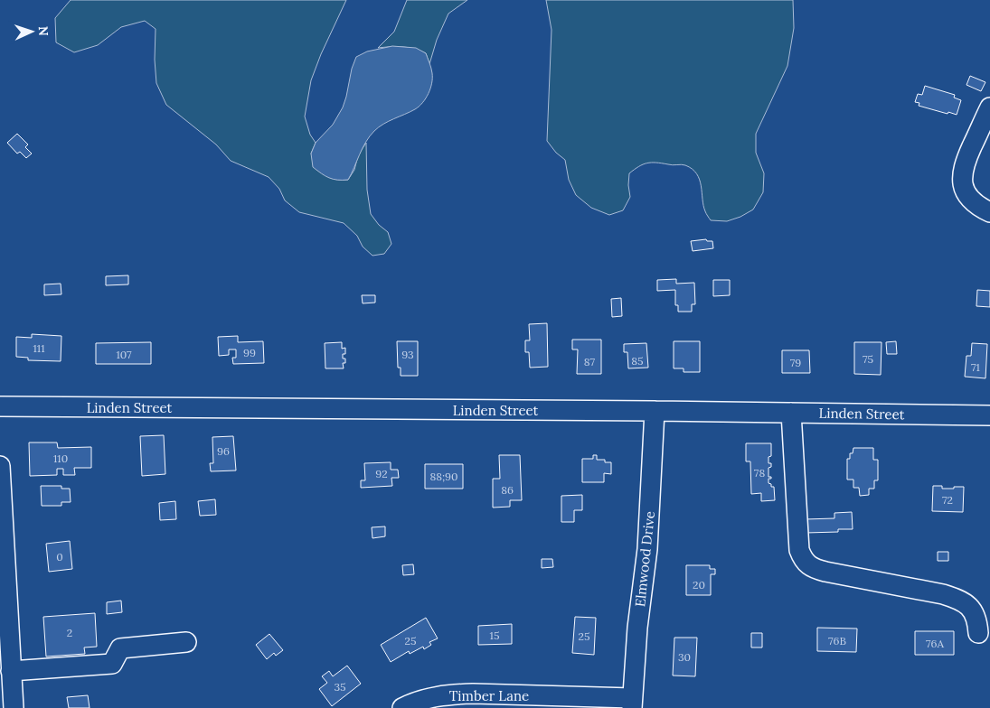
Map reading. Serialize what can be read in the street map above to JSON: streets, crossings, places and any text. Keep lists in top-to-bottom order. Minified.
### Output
{"streets":{"street":["Linden Street","Elmwood Drive","Timber Lane"]},"crossings":[["Linden Street","Elmwood Drive"],["Elmwood Drive","Timber Lane"]],"house_numbers":["111","99","107","93","75","85","87","79","71","96","110","78","92","88;90","86","72","0","20","2","15","25","25","76B","76A","30","35"],"north":"right"}
